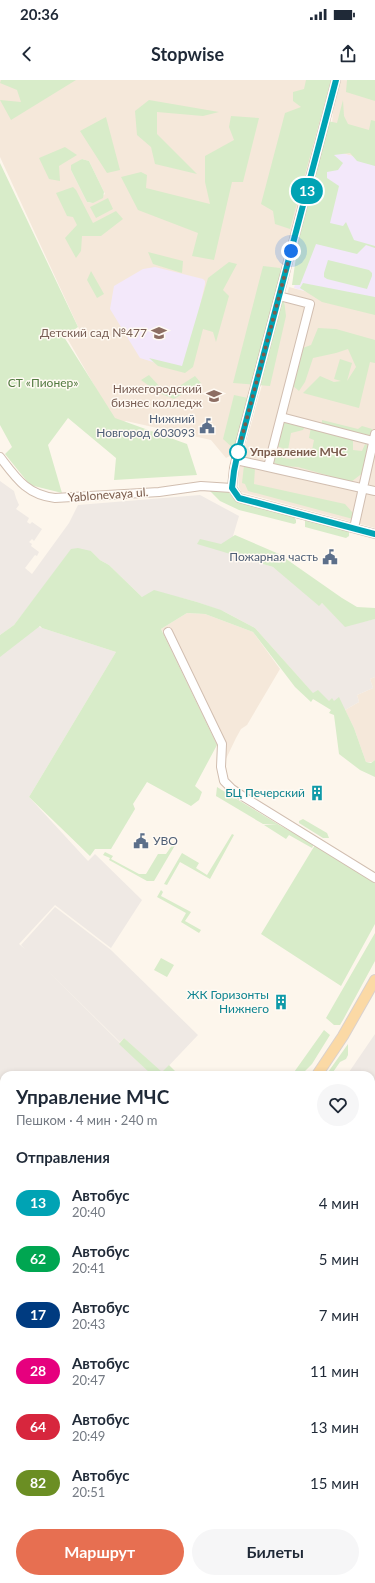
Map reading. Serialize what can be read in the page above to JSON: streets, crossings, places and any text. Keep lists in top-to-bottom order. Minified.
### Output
{"streets":{"street":["Yablonevaya ul."]},"parks":["СТ «Пионер»"],"places":{"school or university":["Детский сад №477","Нижегородский бизнес колледж"],"public building":["Нижний Новгород 603093","Пожарная часть","УВО"],"other":["Управление МЧС"],"building":["БЦ Печерский","ЖК Горизонты Нижнего"]},"lines":["bus line 13"],"page":{"status":"20:36","header":"Stopwise","on_map":"13","heading":[["Управление МЧС","Пешком · 4 мин · 240 m"],"Отправления"],"list":[{"mark":"13","name":"Автобус","note":"20:40","value":"4 мин"},{"mark":"62","name":"Автобус","note":"20:41","value":"5 мин"},{"mark":"17","name":"Автобус","note":"20:43","value":"7 мин"},{"mark":"28","name":"Автобус","note":"20:47","value":"11 мин"},{"mark":"64","name":"Автобус","note":"20:49","value":"13 мин"},{"mark":"82","name":"Автобус","note":"20:51","value":"15 мин"}],"buttons":["Маршрут","Билеты"]}}
